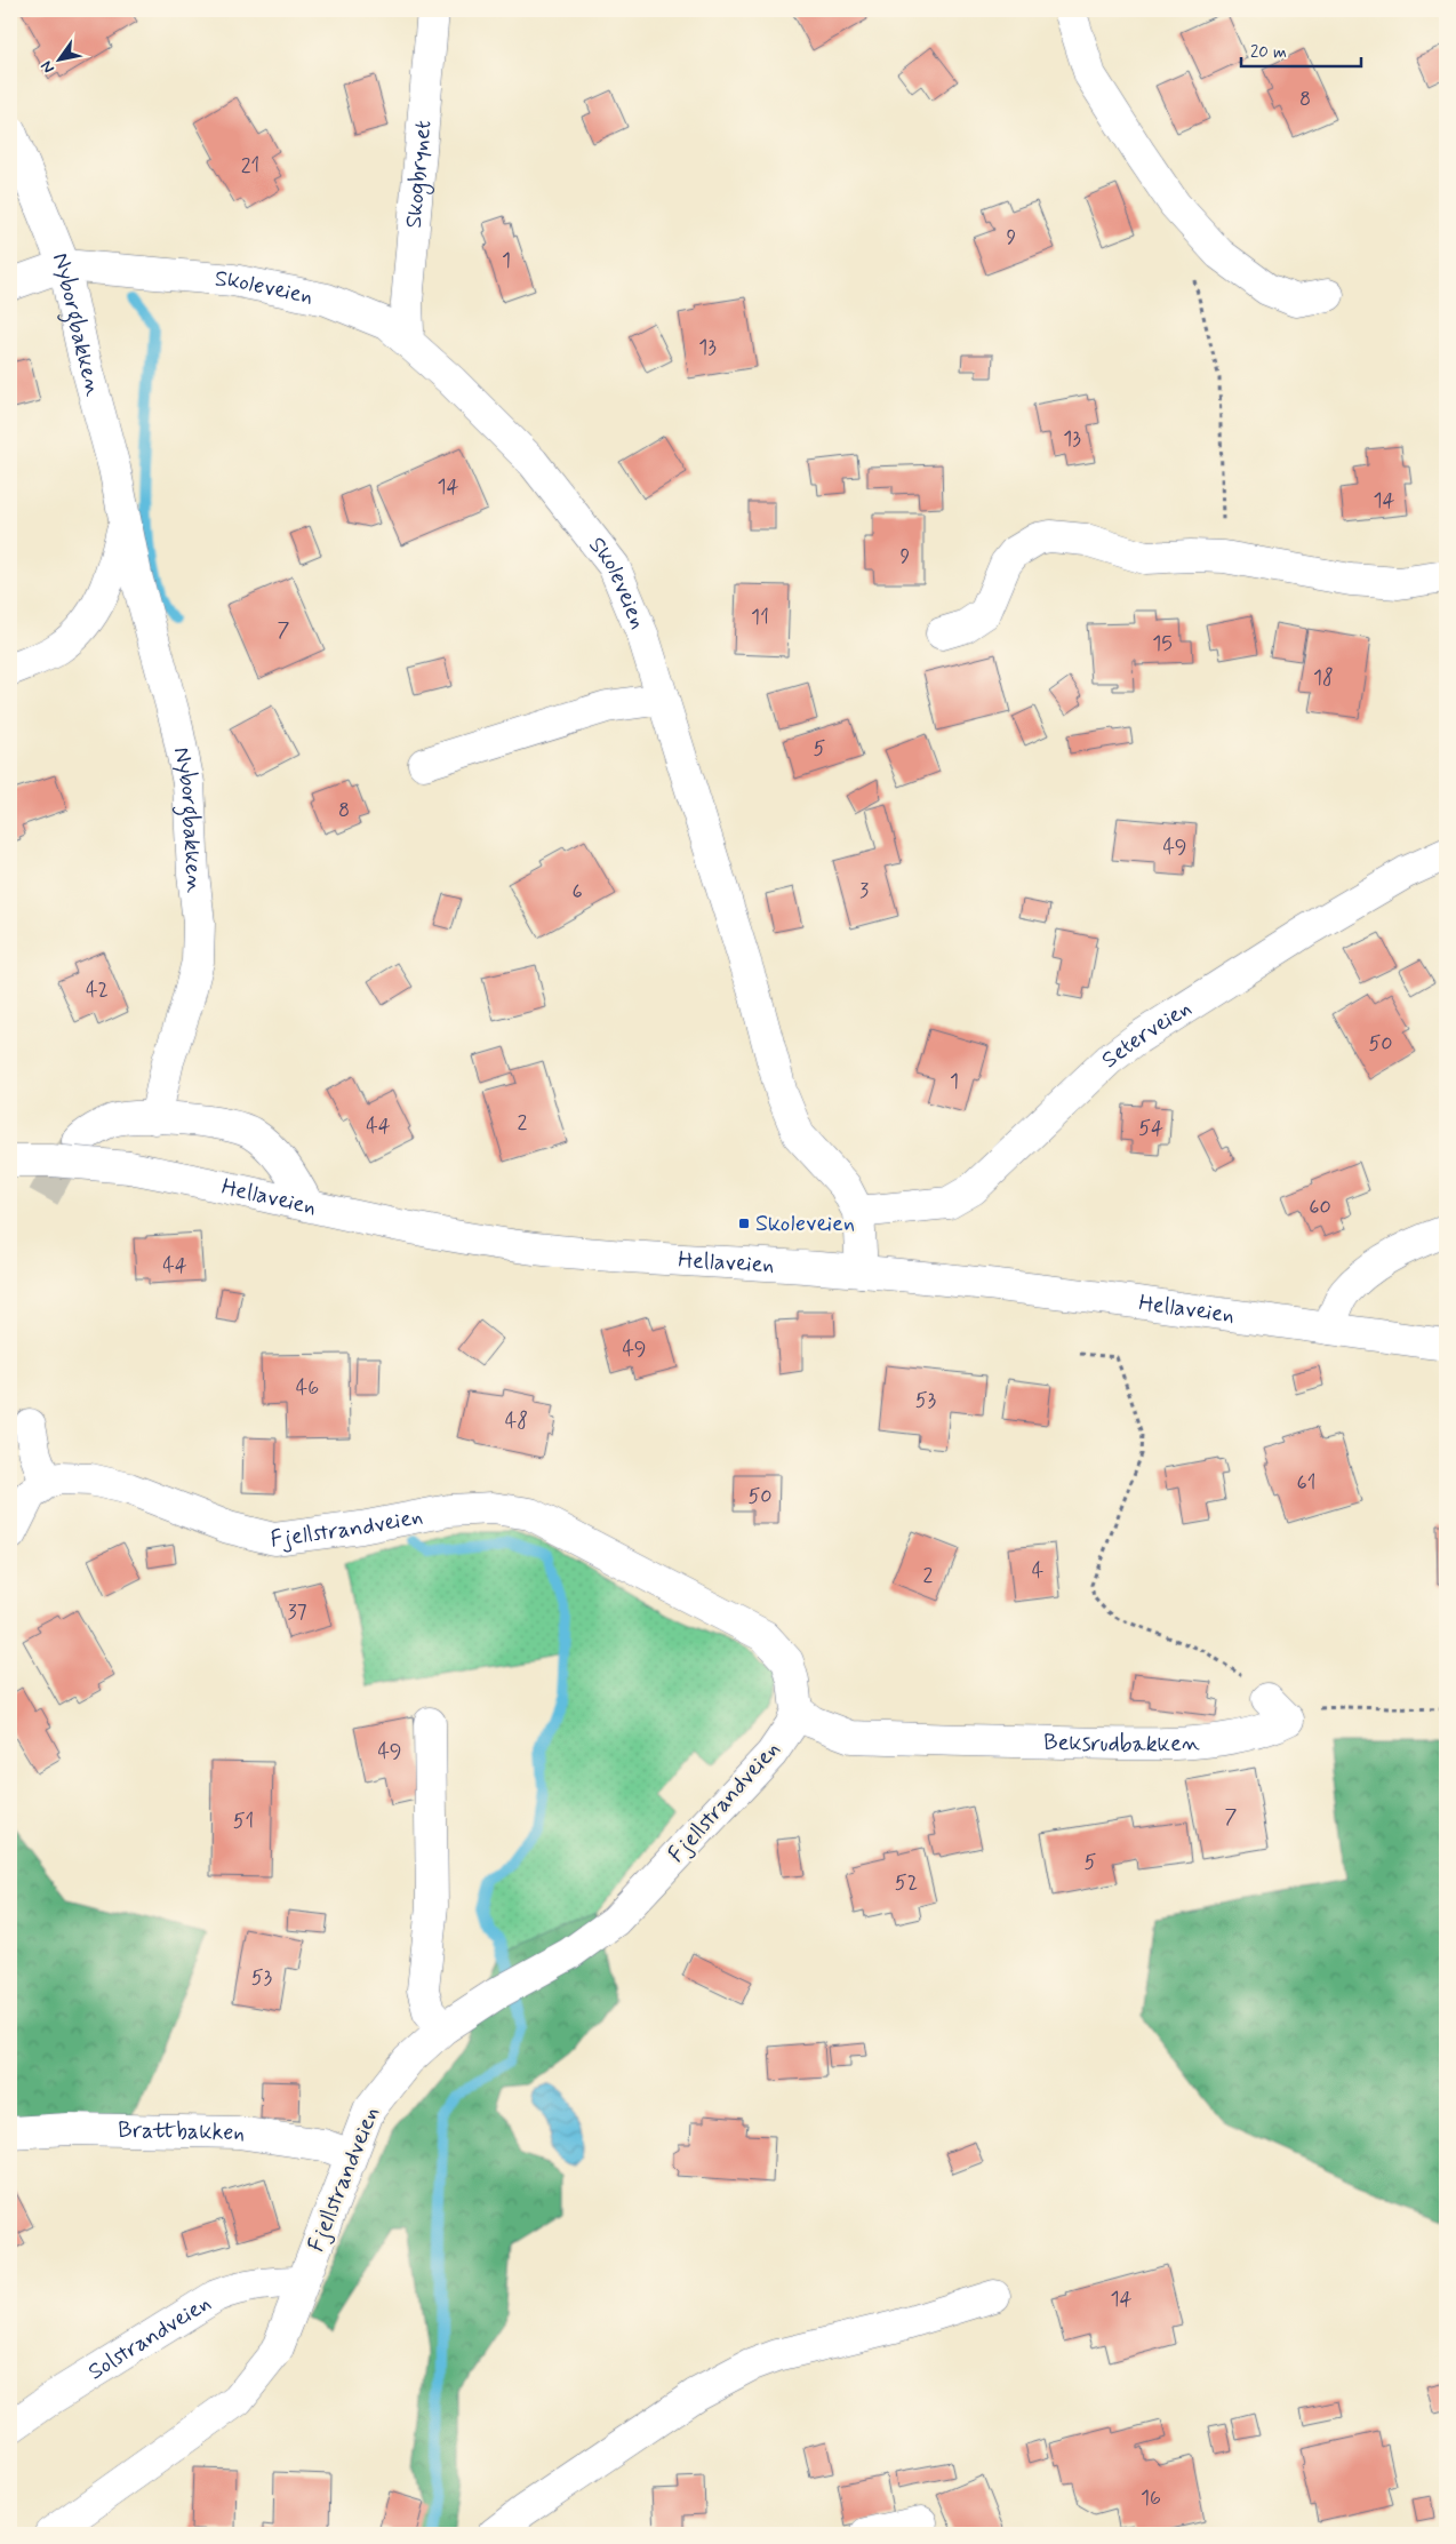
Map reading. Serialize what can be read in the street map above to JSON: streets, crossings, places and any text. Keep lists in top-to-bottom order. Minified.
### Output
{"streets":{"street":["Skogbrynet","Skoleveien","Nyborgbakken","Seterveien","Hellaveien","Fjellstrandveien","Beksrudbakken","Brattbakken","Solstrandveien"]},"crossings":[["Skogbrynet","Skoleveien"],["Skoleveien","Nyborgbakken"],["Skoleveien","Seterveien"],["Skoleveien","Hellaveien"],["Fjellstrandveien","Beksrudbakken"],["Fjellstrandveien","Brattbakken"],["Fjellstrandveien","Solstrandveien"]],"places":{"transit":["Skoleveien"]},"house_numbers":["8","21","9","1","13","13","14","14","9","11","7","15","18","5","8","49","3","6","42","50","1","2","44","54","60","44","49","46","53","48","61","50","4","2","37","49","7","51","5","52","53","14","16"],"scale_bar":"20 m","north":"bottom left"}
